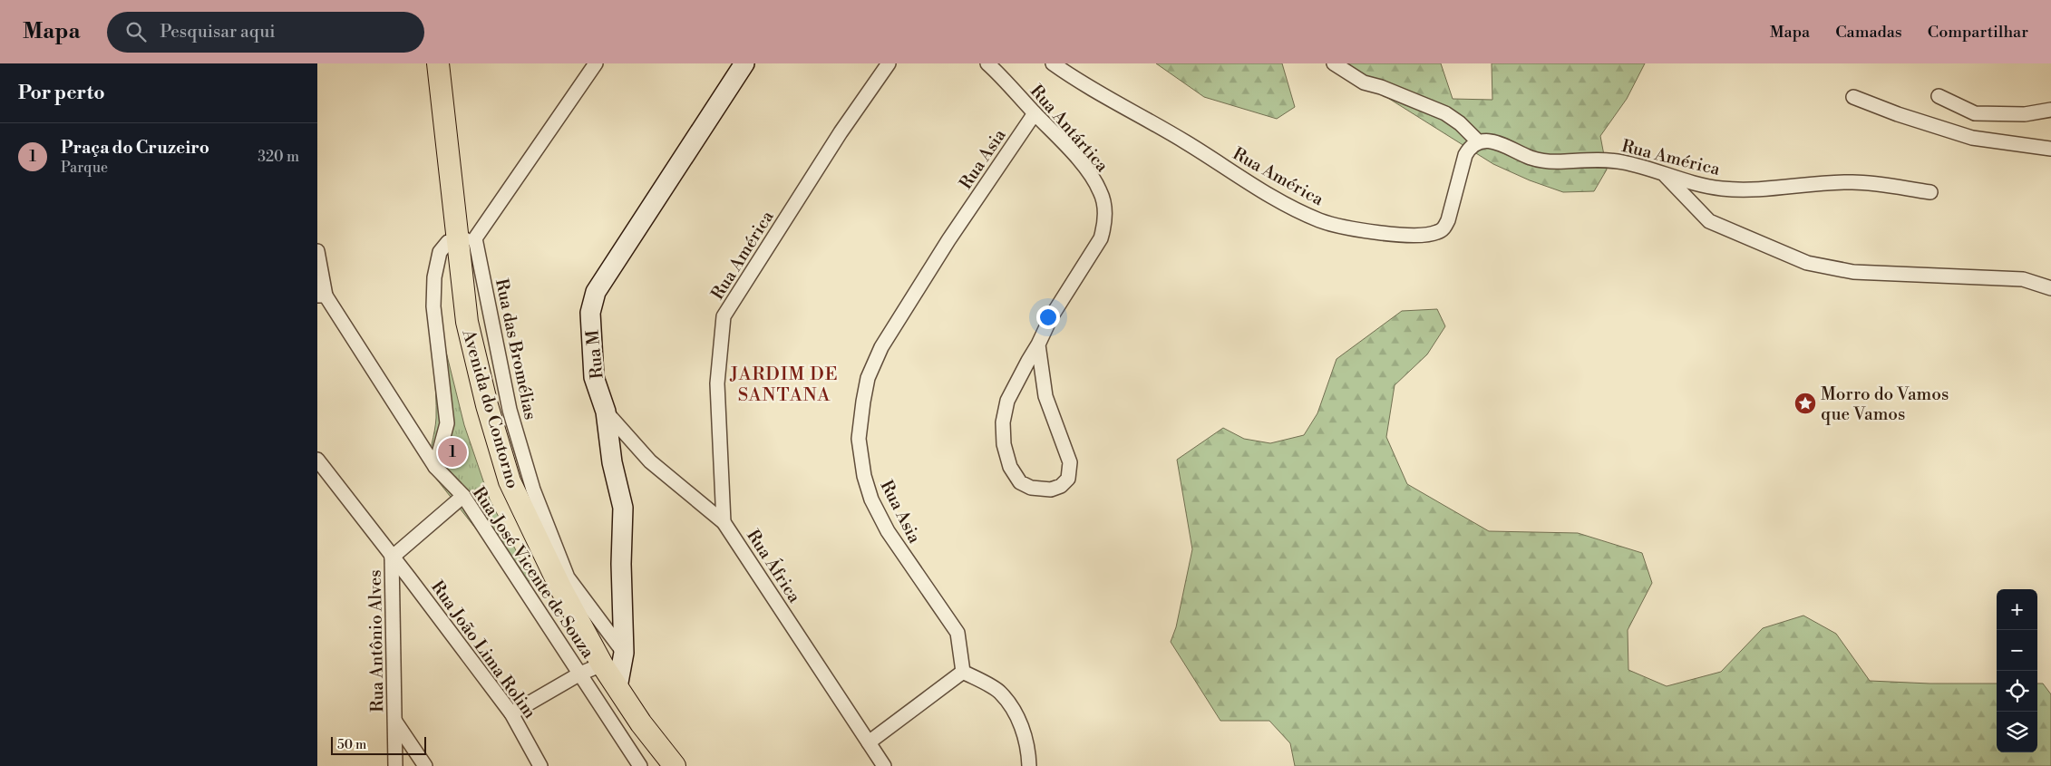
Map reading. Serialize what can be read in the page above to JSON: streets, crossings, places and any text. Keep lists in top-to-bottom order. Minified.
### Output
{"streets":{"main road":["Avenida do Contorno"],"street":["Rua Antártica","Rua América","Rua Asia","Rua das Bromélias","Rua M","Rua África","Rua José Vicente de Souza","Rua Antônio Alves","Rua João Lima Rolim"]},"crossings":[["Rua Antártica","Rua Asia"],["Rua América","Rua África"],["Rua das Bromélias","Rua M"],["Rua das Bromélias","Avenida do Contorno"],["Rua M","Avenida do Contorno"],["Rua M","Rua África"],["Rua Antônio Alves","Rua João Lima Rolim"]],"districts":["JARDIM DE SANTANA"],"places":{"place":["Morro do Vamos que Vamos"]},"scale_bar":"50 m","page":{"header":"Mapa","search":"Pesquisar aqui","nav":["Mapa","Camadas","Compartilhar"],"heading":"Por perto","list":[{"mark":"1","name":"Praça do Cruzeiro","note":"Parque","value":"320 m"}],"pins":"1","map_buttons":["+","−"],"scale":"50 m"}}
